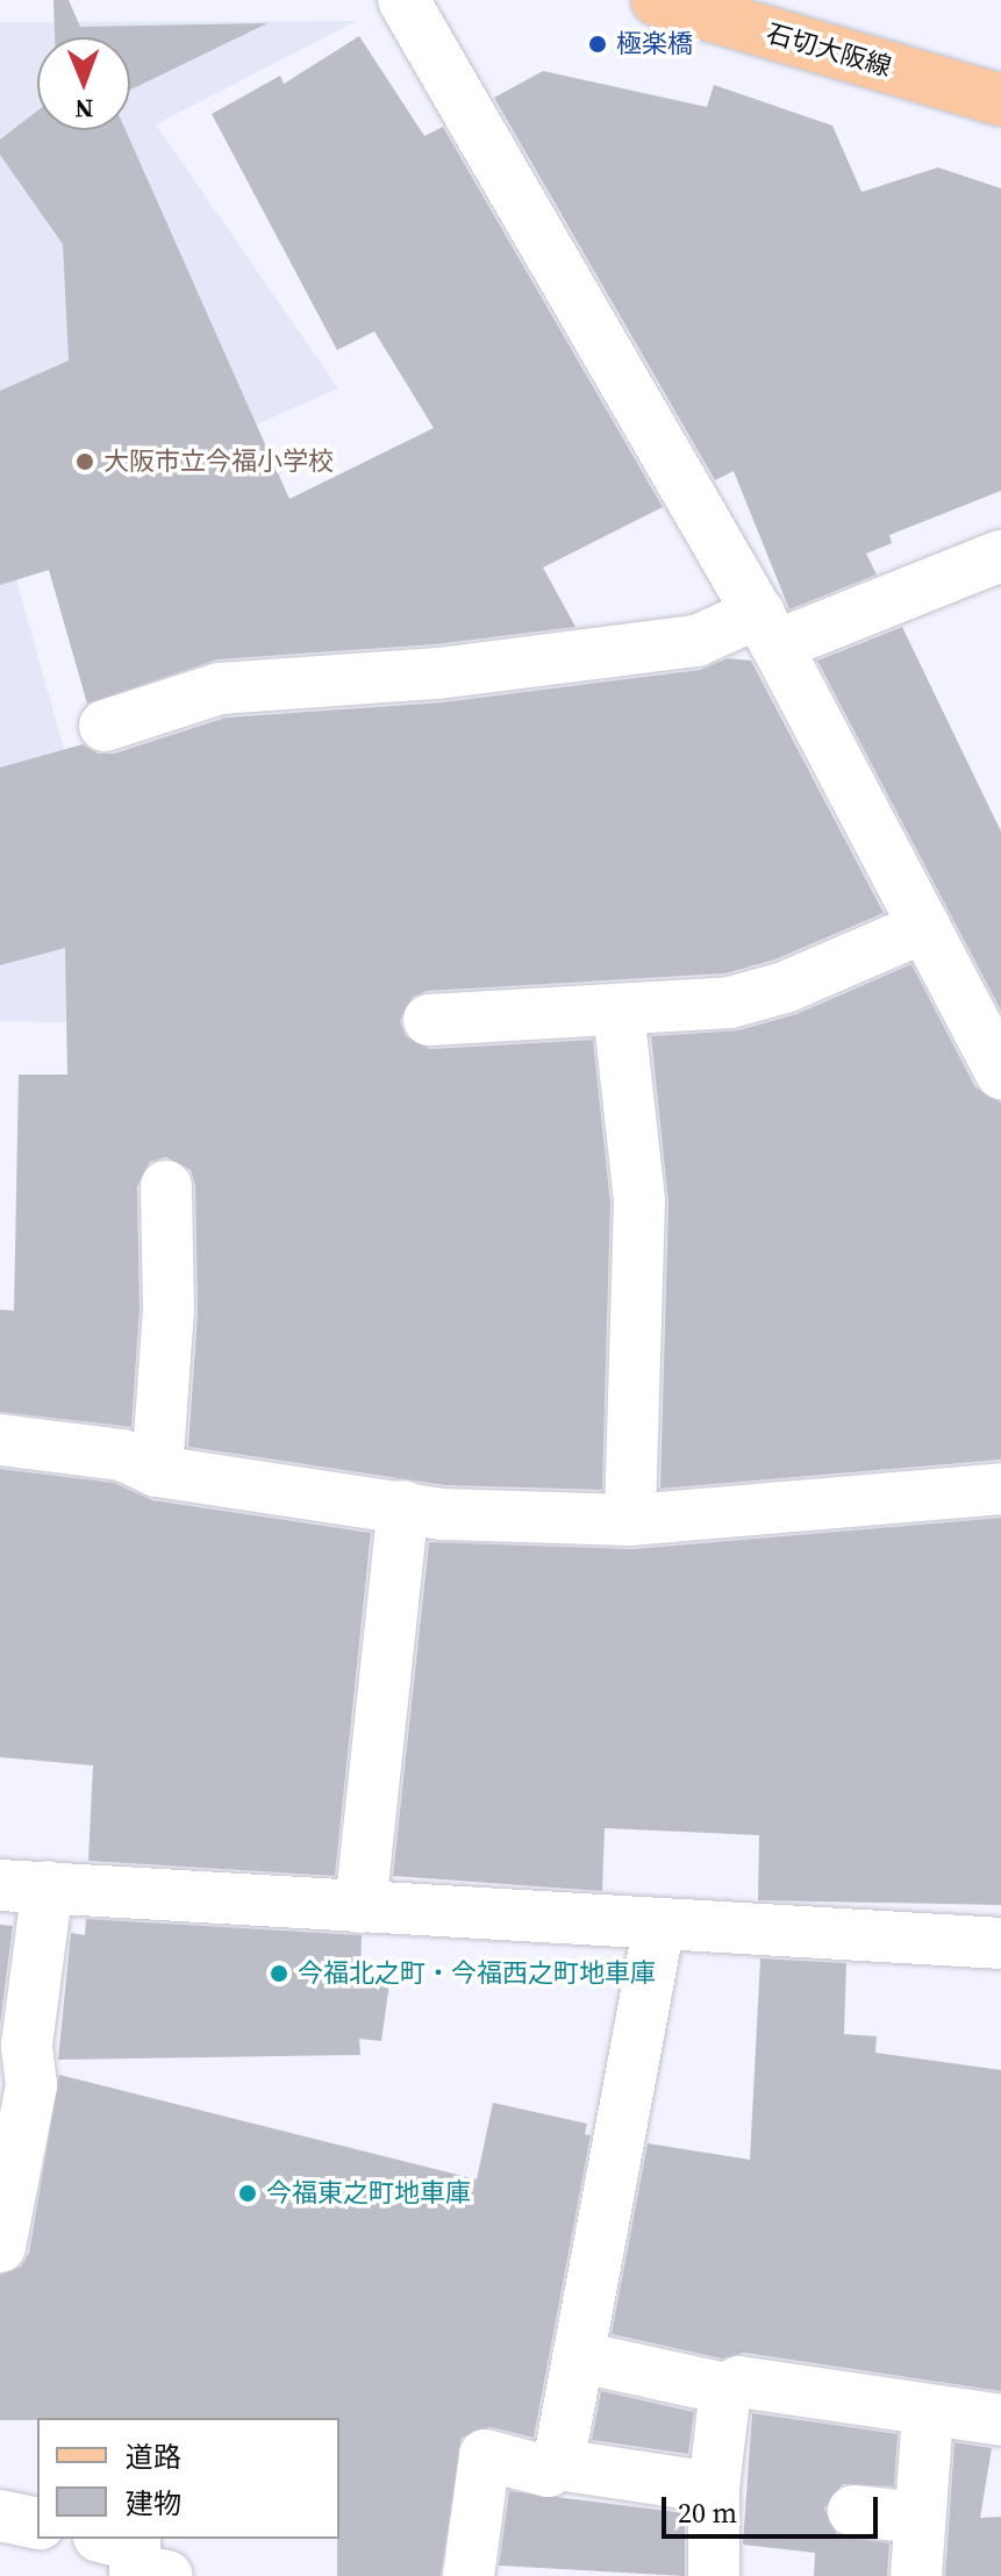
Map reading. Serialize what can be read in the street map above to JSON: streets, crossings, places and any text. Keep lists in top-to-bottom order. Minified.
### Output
{"streets":{"main road":["石切大阪線"]},"places":["極楽橋","大阪市立今福小学校","今福北之町・今福西之町地車庫","今福東之町地車庫"],"legend":["道路","建物"],"scale_bar":"20 m","north":"bottom"}
